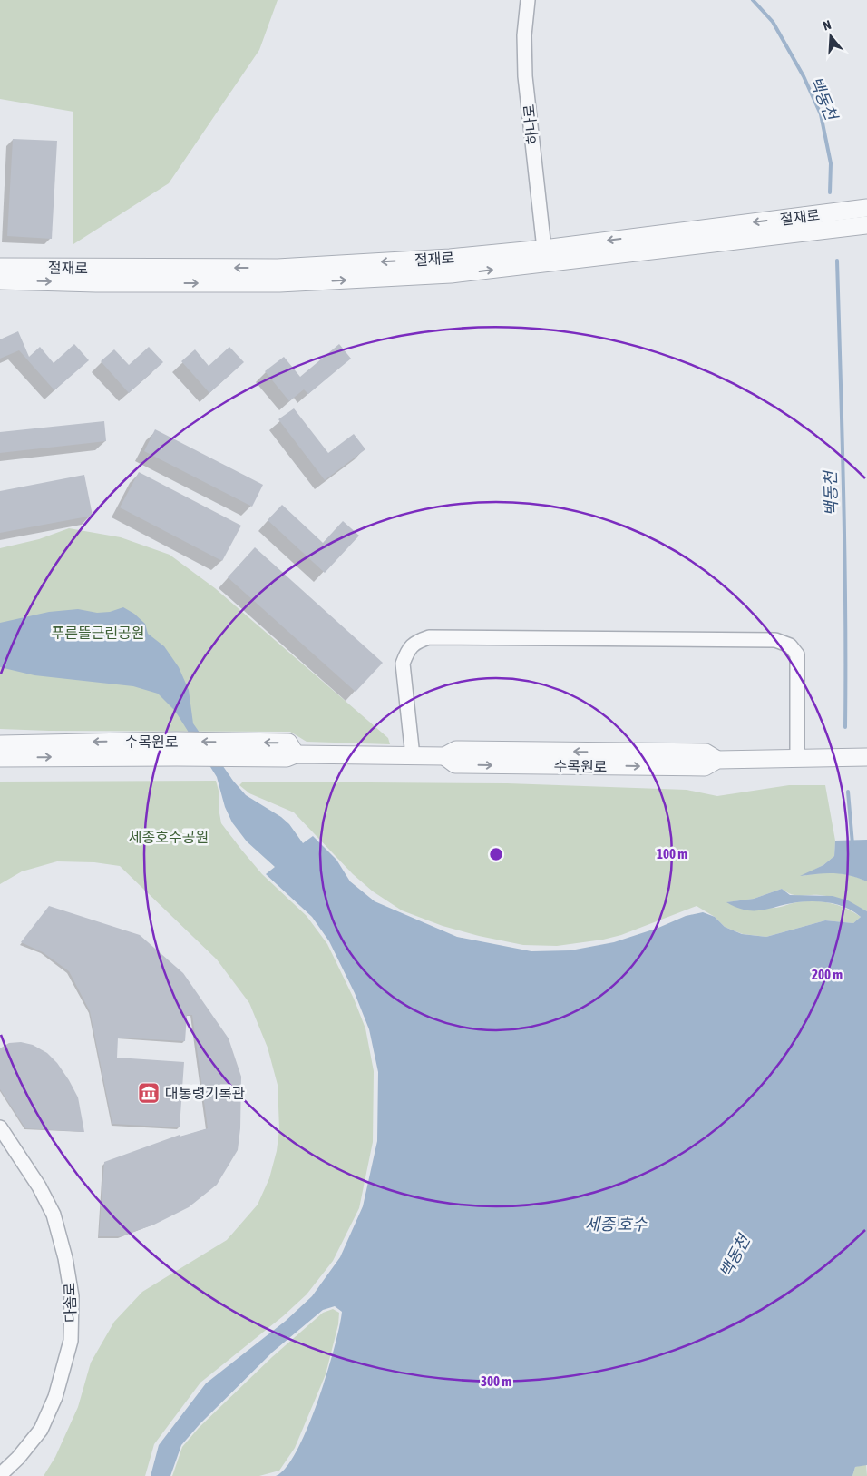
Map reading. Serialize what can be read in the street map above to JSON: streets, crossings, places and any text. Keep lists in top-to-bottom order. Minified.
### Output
{"streets":{"street":["하나로","절재로","수목원로","다솜로"]},"crossings":[["하나로","절재로"]],"water":["백동천","세종 호수"],"parks":["푸른뜰근린공원","세종호수공원"],"places":{"museum":["대통령기록관"]},"north":"top","rings":["100 m","200 m","300 m"]}
